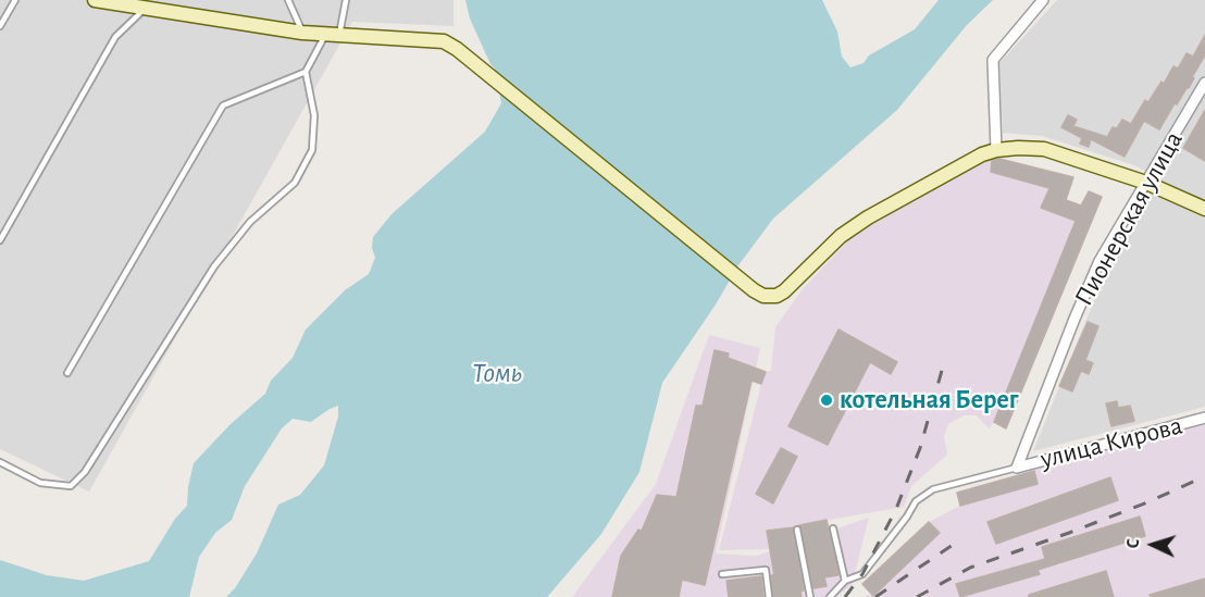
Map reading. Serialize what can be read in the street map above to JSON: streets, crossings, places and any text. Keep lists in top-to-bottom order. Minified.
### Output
{"streets":{"street":["Пионерская улица","улица Кирова"]},"crossings":[["Пионерская улица","улица Кирова"]],"water":["Томь"],"places":["котельная Берег"],"north":"left"}
